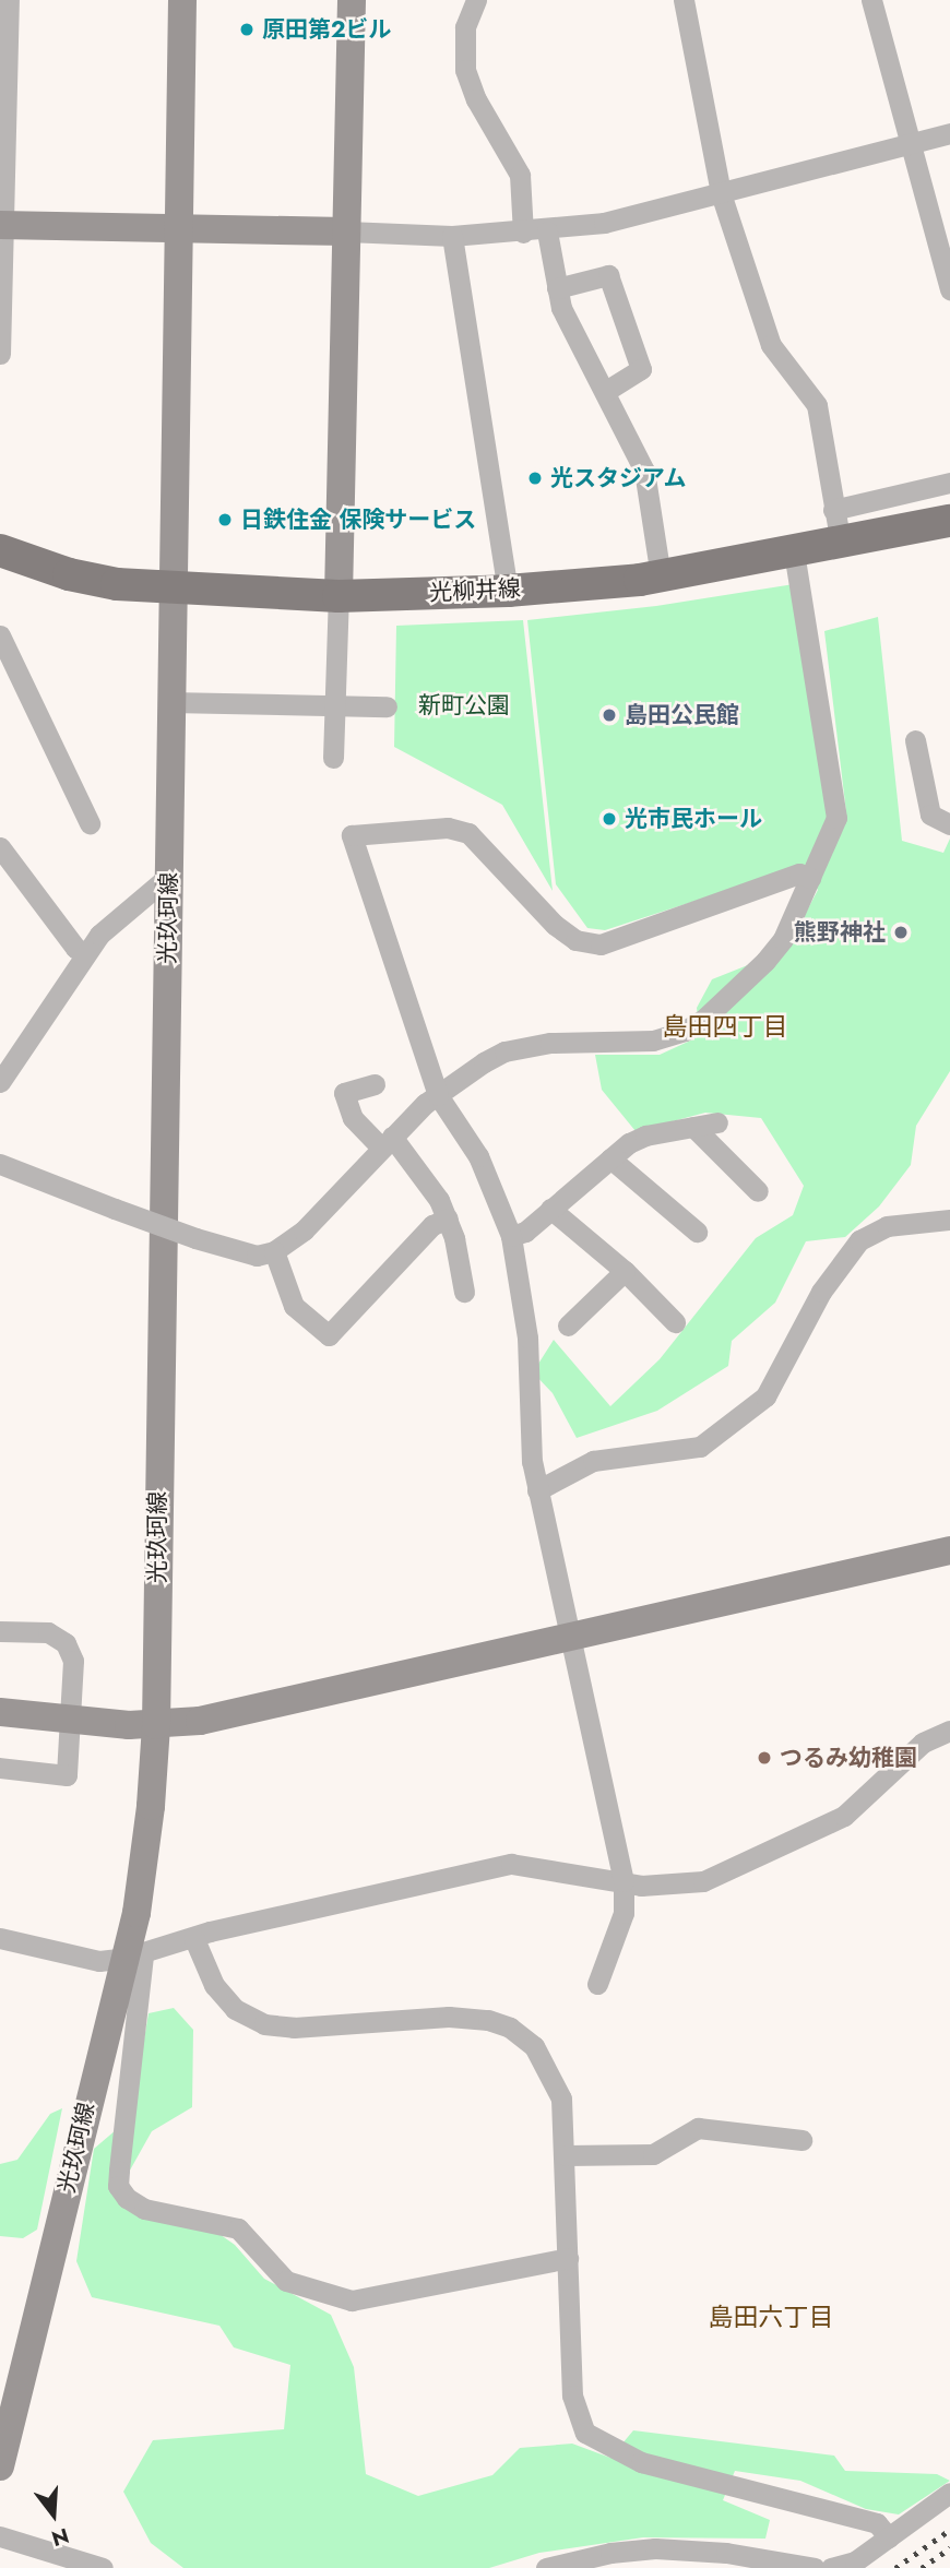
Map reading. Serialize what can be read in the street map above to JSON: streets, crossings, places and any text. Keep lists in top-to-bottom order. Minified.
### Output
{"streets":{"main road":["光柳井線"],"street":["光玖珂線"]},"crossings":[["光柳井線","光玖珂線"]],"districts":["島田四丁目","島田六丁目"],"parks":["新町公園"],"places":["原田第２ビル","光スタジアム","日鉄住金 保険サービス","島田公民館","光市民ホール","熊野神社","つるみ幼稚園"],"north":"bottom"}
